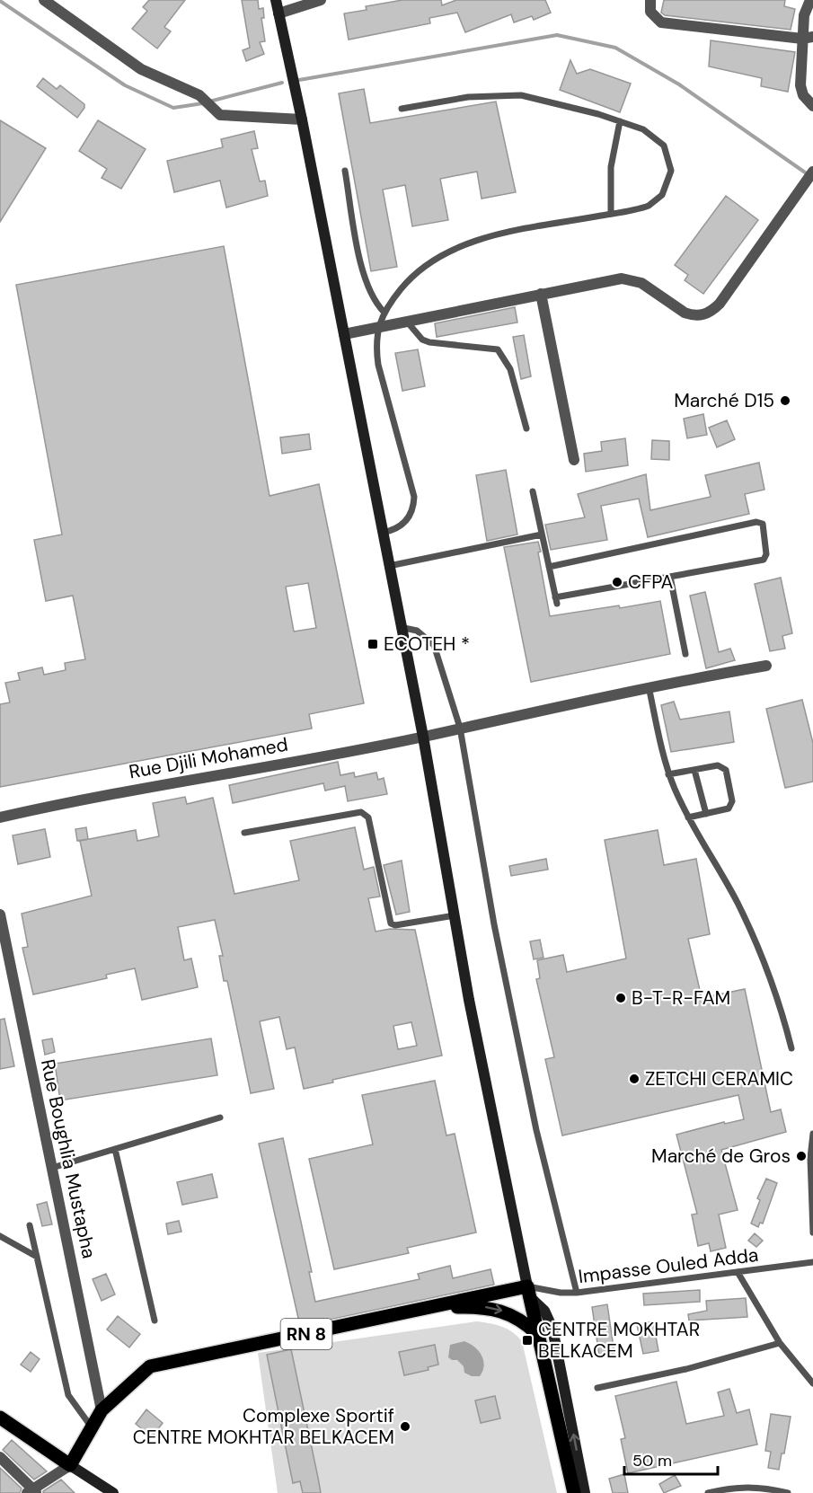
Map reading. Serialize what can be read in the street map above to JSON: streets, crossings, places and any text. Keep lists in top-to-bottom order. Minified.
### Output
{"streets":{"main road":["RN 8"],"street":["Rue Djili Mohamed","Rue Boughlia Mustapha"],"lane":["Impasse Ouled Adda"]},"crossings":[["Rue Boughlia Mustapha","RN 8"],["Impasse Ouled Adda","RN 8"]],"places":{"other":["Marché D15","CFPA","B-T-R-FAM","ZETCHI CERAMIC","Marché de Gros","Complexe Sportif CENTRE MOKHTAR BELKACEM"],"transit":["ECOTEH *","CENTRE MOKHTAR BELKACEM"]},"scale_bar":"50 m"}
